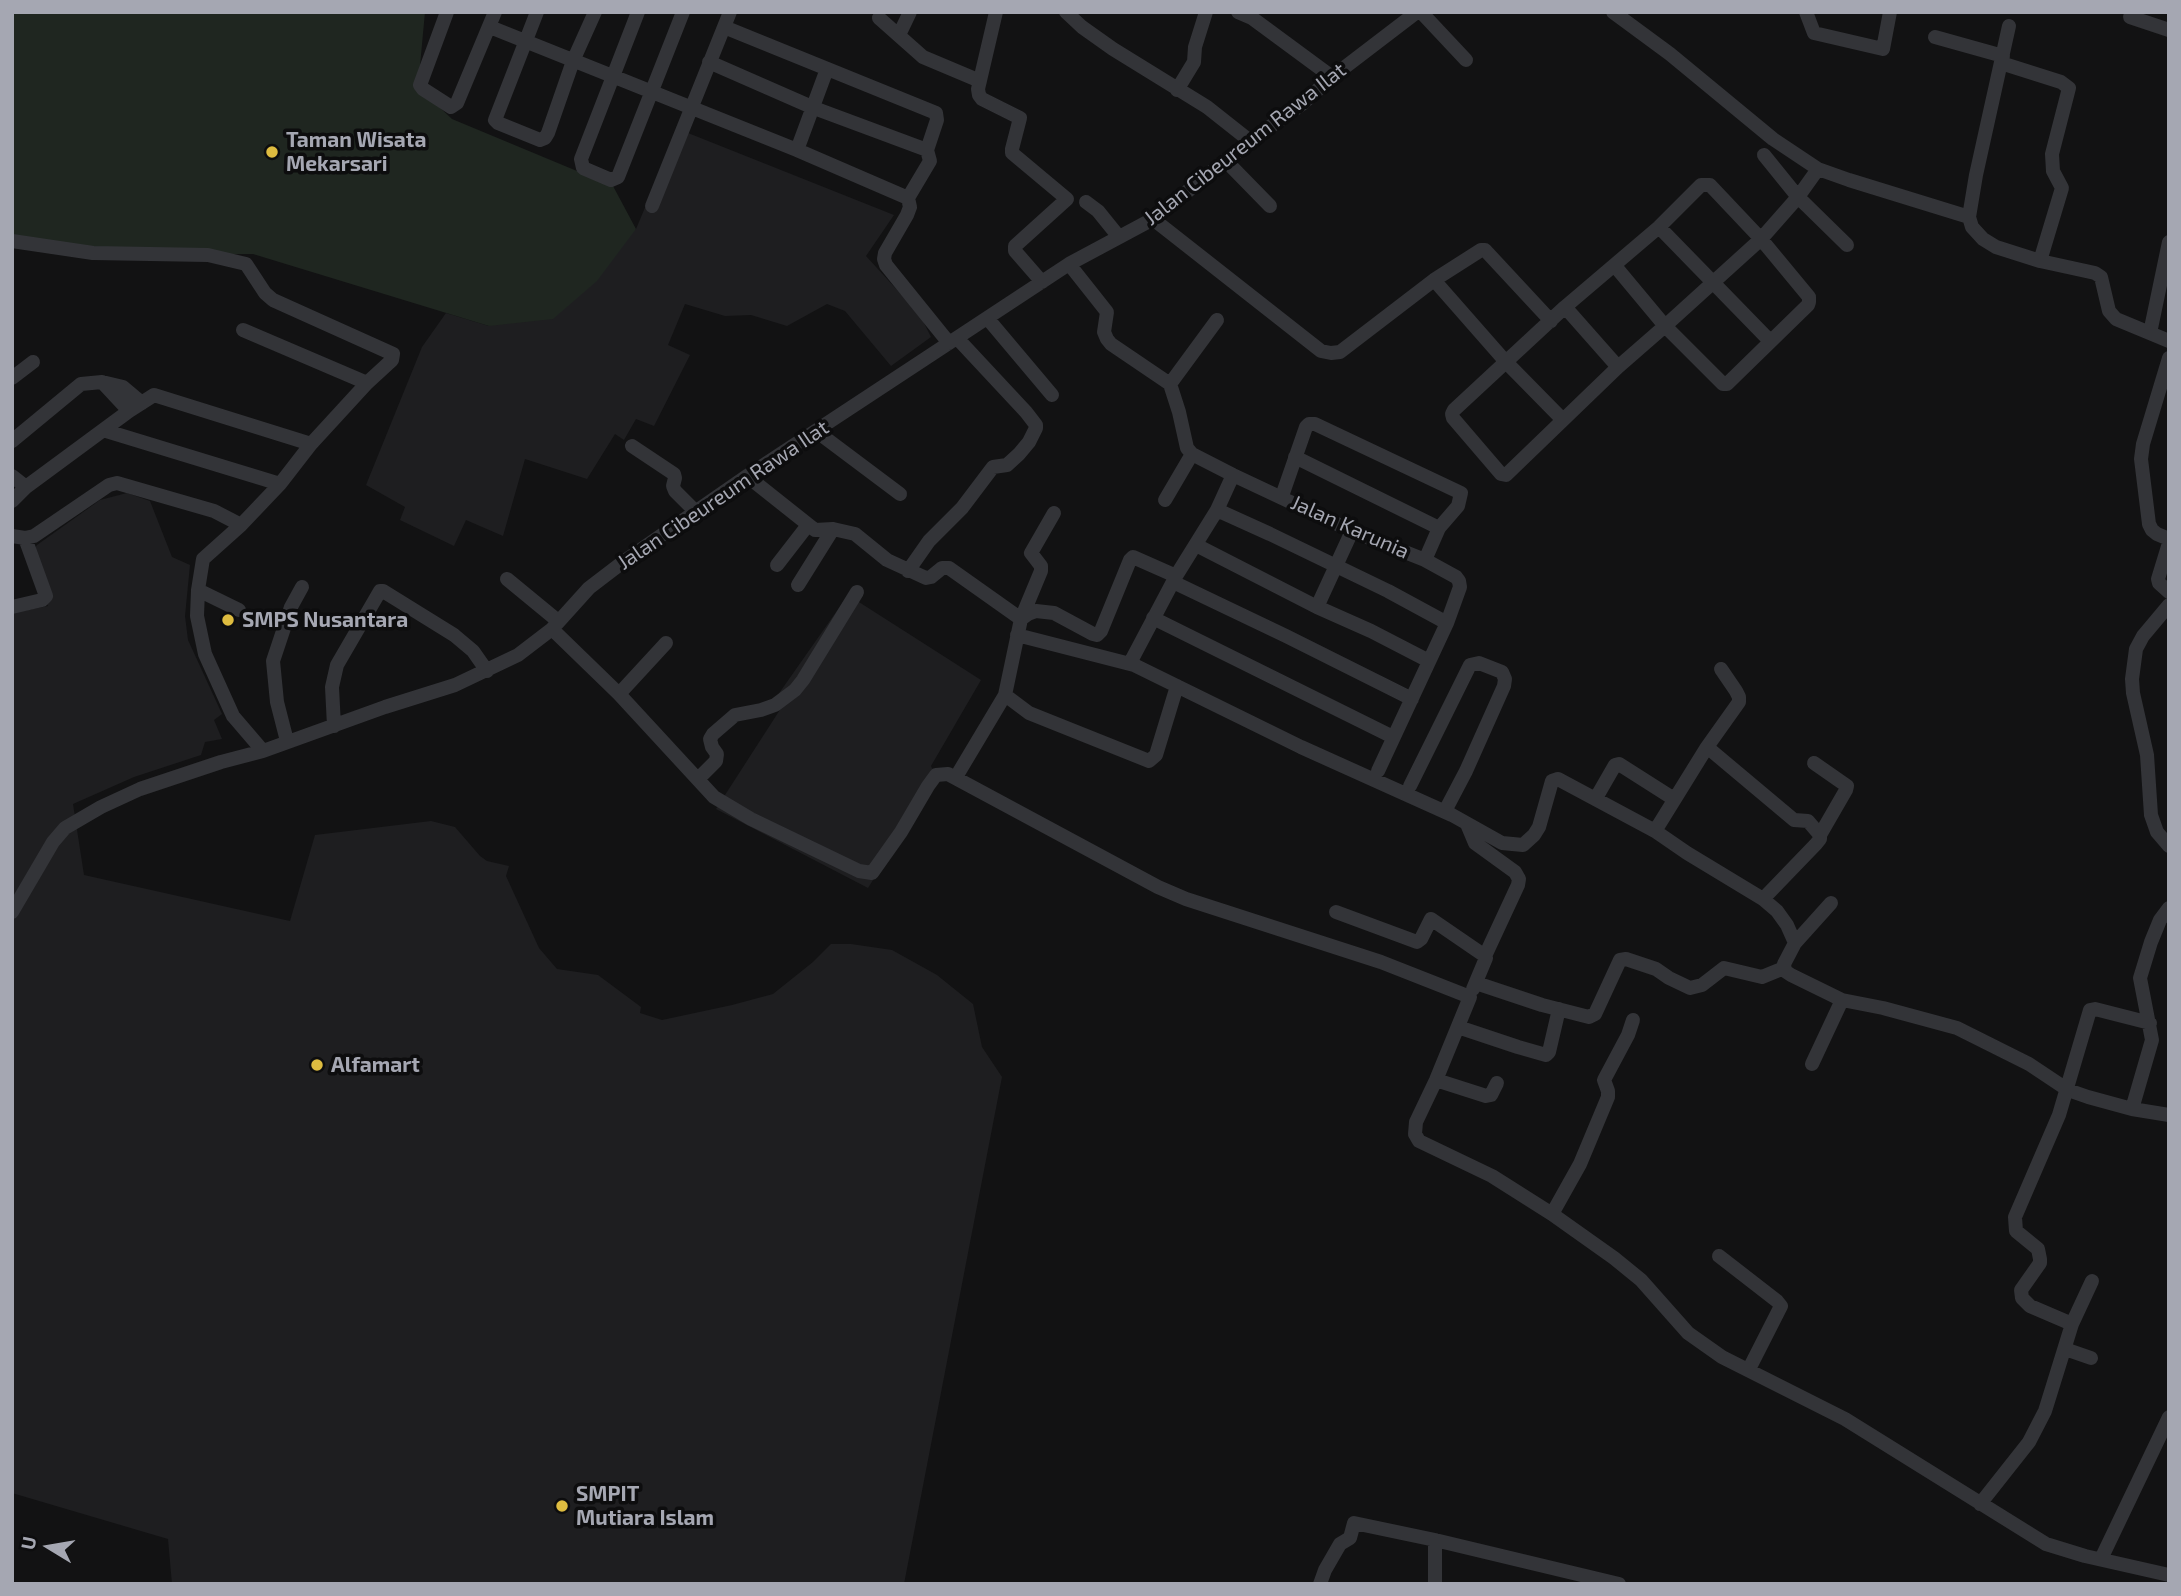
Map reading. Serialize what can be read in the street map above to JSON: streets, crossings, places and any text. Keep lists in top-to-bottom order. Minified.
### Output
{"streets":{"street":["Jalan Cibeureum Rawa Ilat","Jalan Karunia"]},"places":["Taman Wisata Mekarsari","SMPS Nusantara","Alfamart","SMPIT Mutiara Islam"],"north":"left"}
